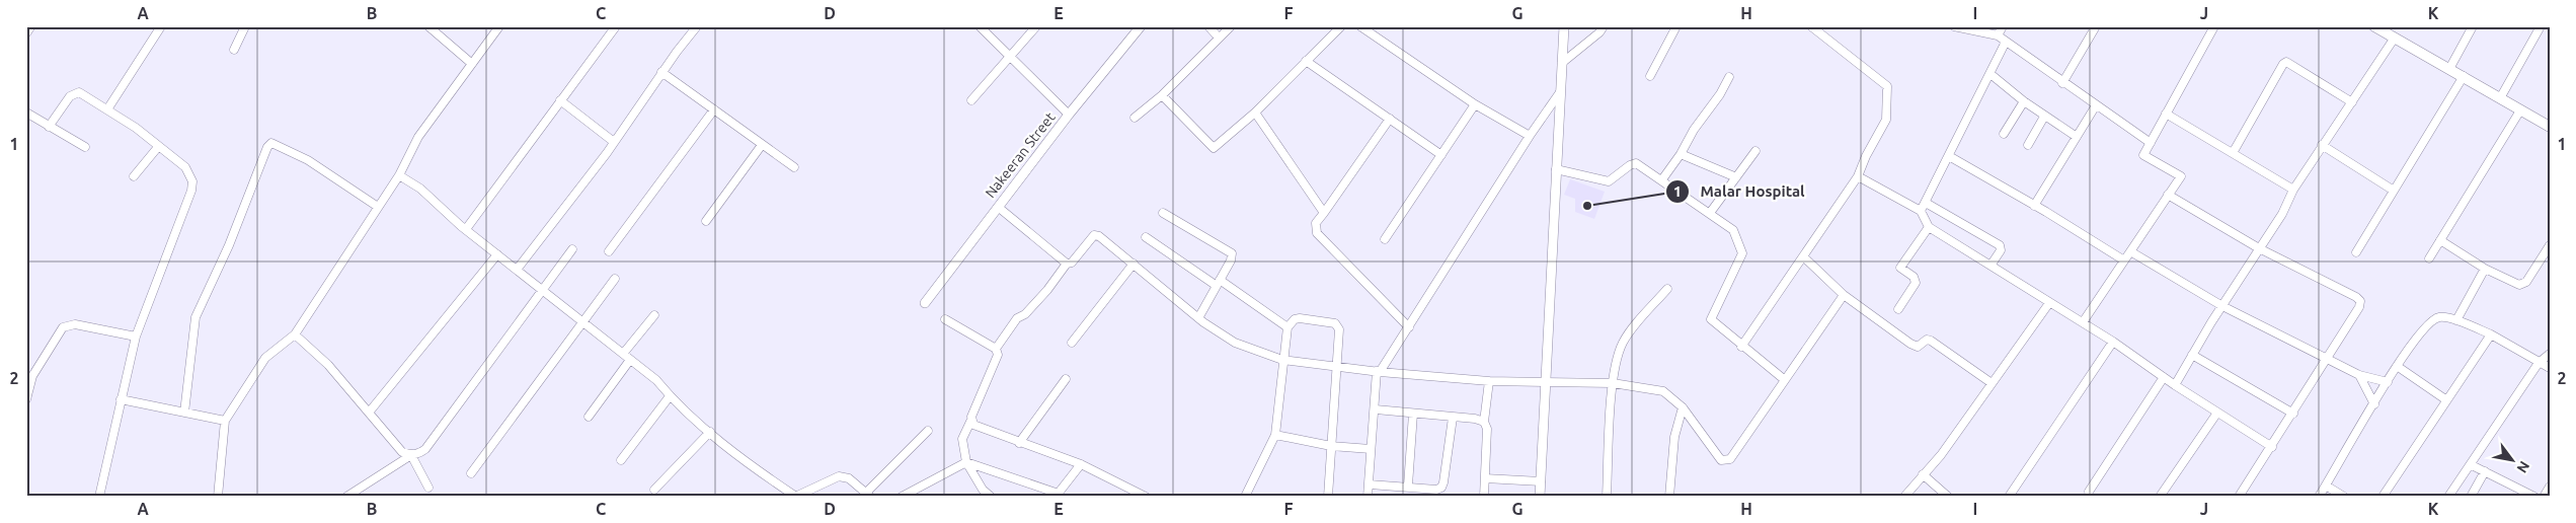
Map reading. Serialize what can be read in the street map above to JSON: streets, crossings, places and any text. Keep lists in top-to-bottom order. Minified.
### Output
{"streets":{"street":["Nakeeran Street"]},"places":["Malar Hospital"],"north":"bottom right","grid":{"columns":["A","B","C","D","E","F","G","H","I","J","K"],"rows":["1","2"]}}
